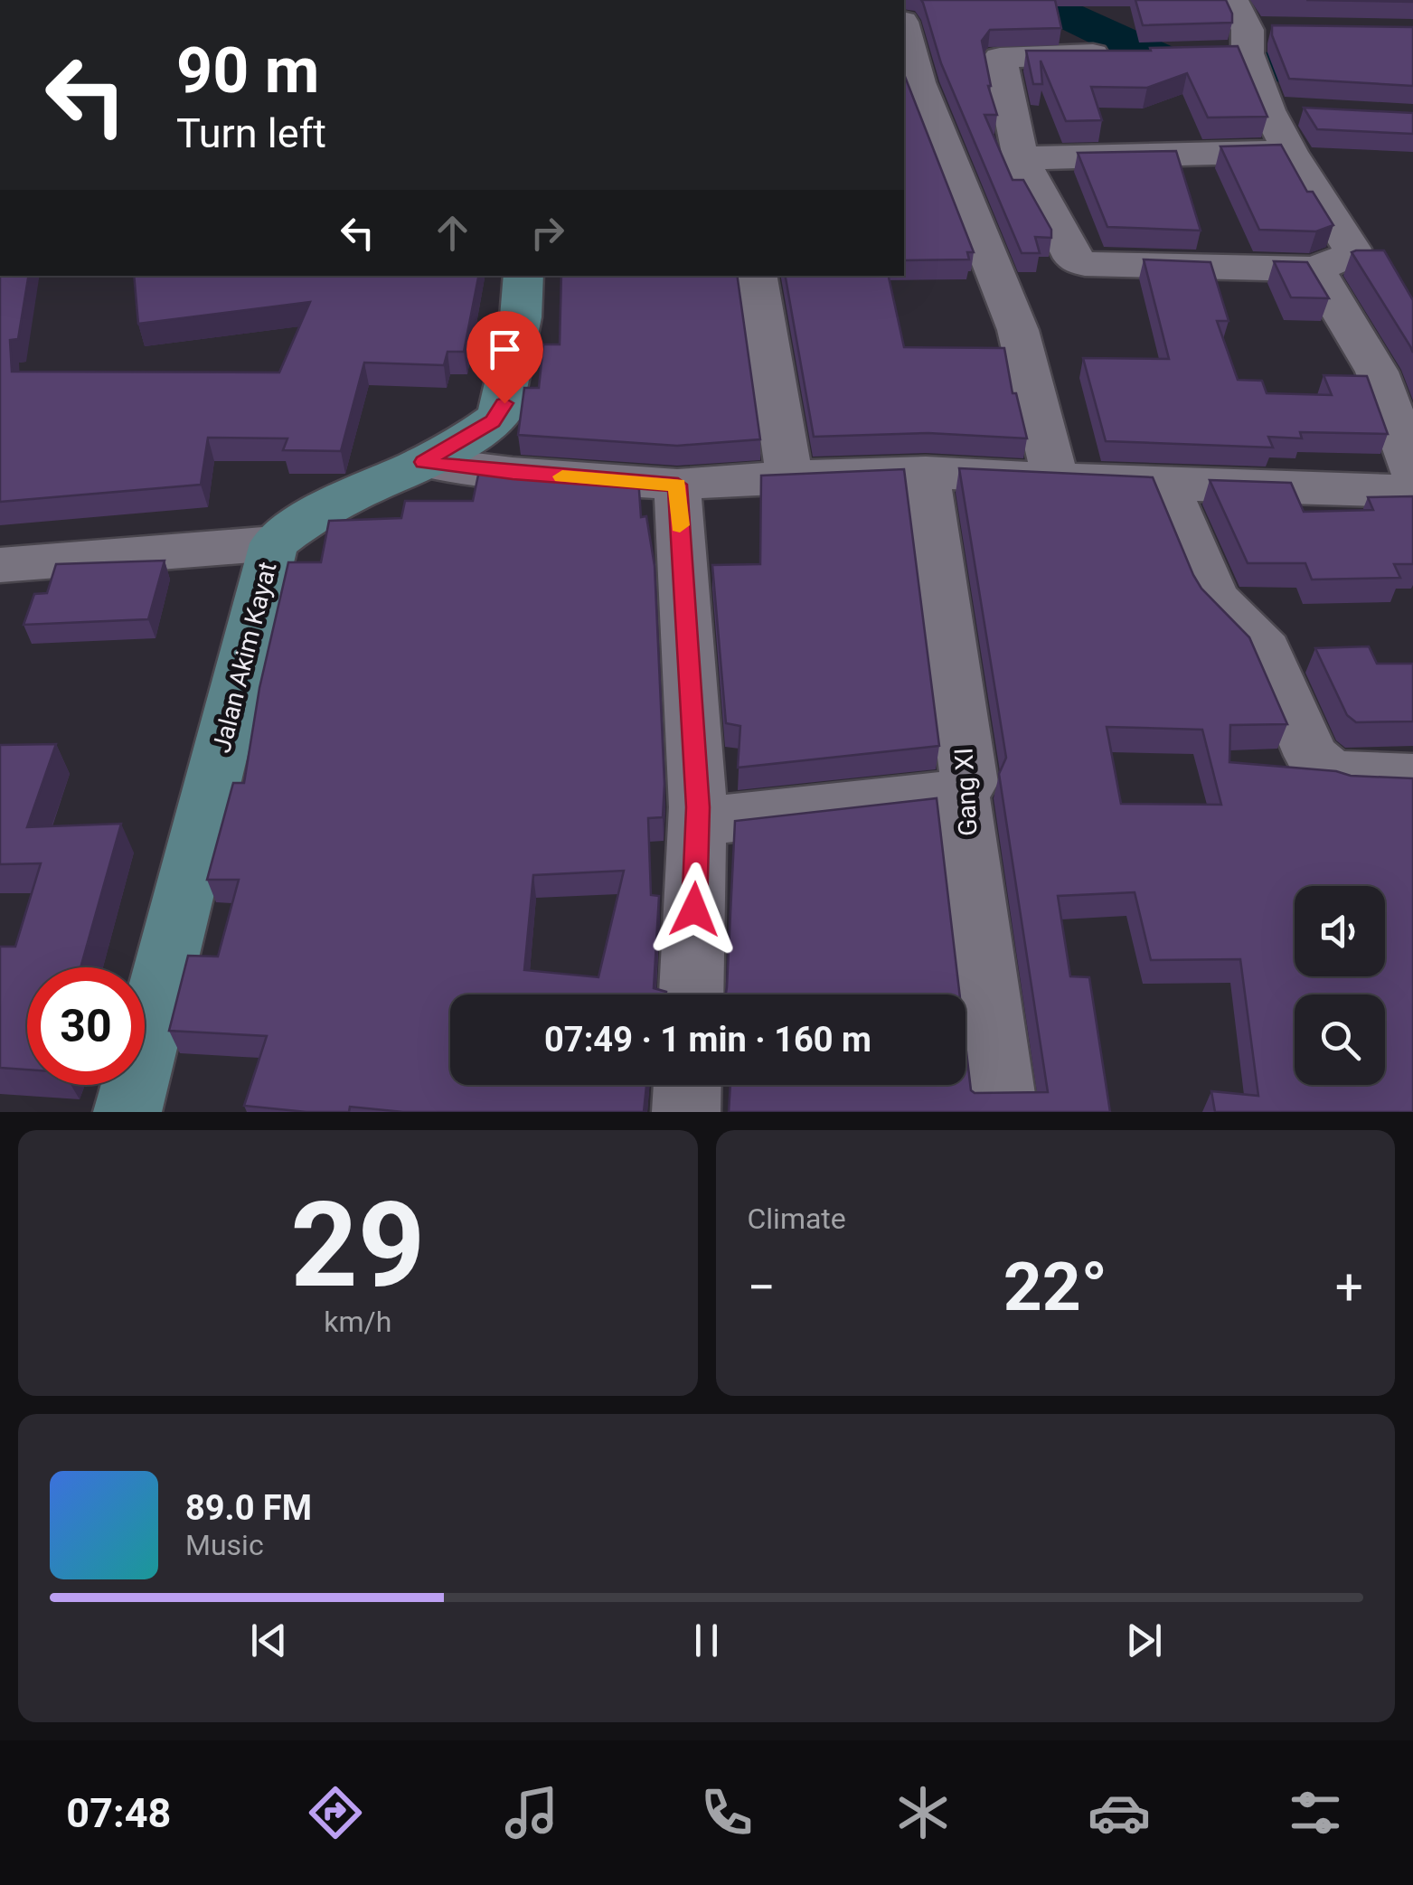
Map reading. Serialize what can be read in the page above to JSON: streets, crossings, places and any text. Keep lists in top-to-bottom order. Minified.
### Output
{"streets":{"main road":["Jalan Akim Kayat"],"street":["Gang XI"]},"page":{"turn":["90 m","Turn left"],"limit":"30","trip":"07:49 · 1 min · 160 m","tile":[["29","km/h"],"Climate"],"heat":["−","22°","+"],"song":["89.0 FM","Music"],"tabs":"07:48"}}
